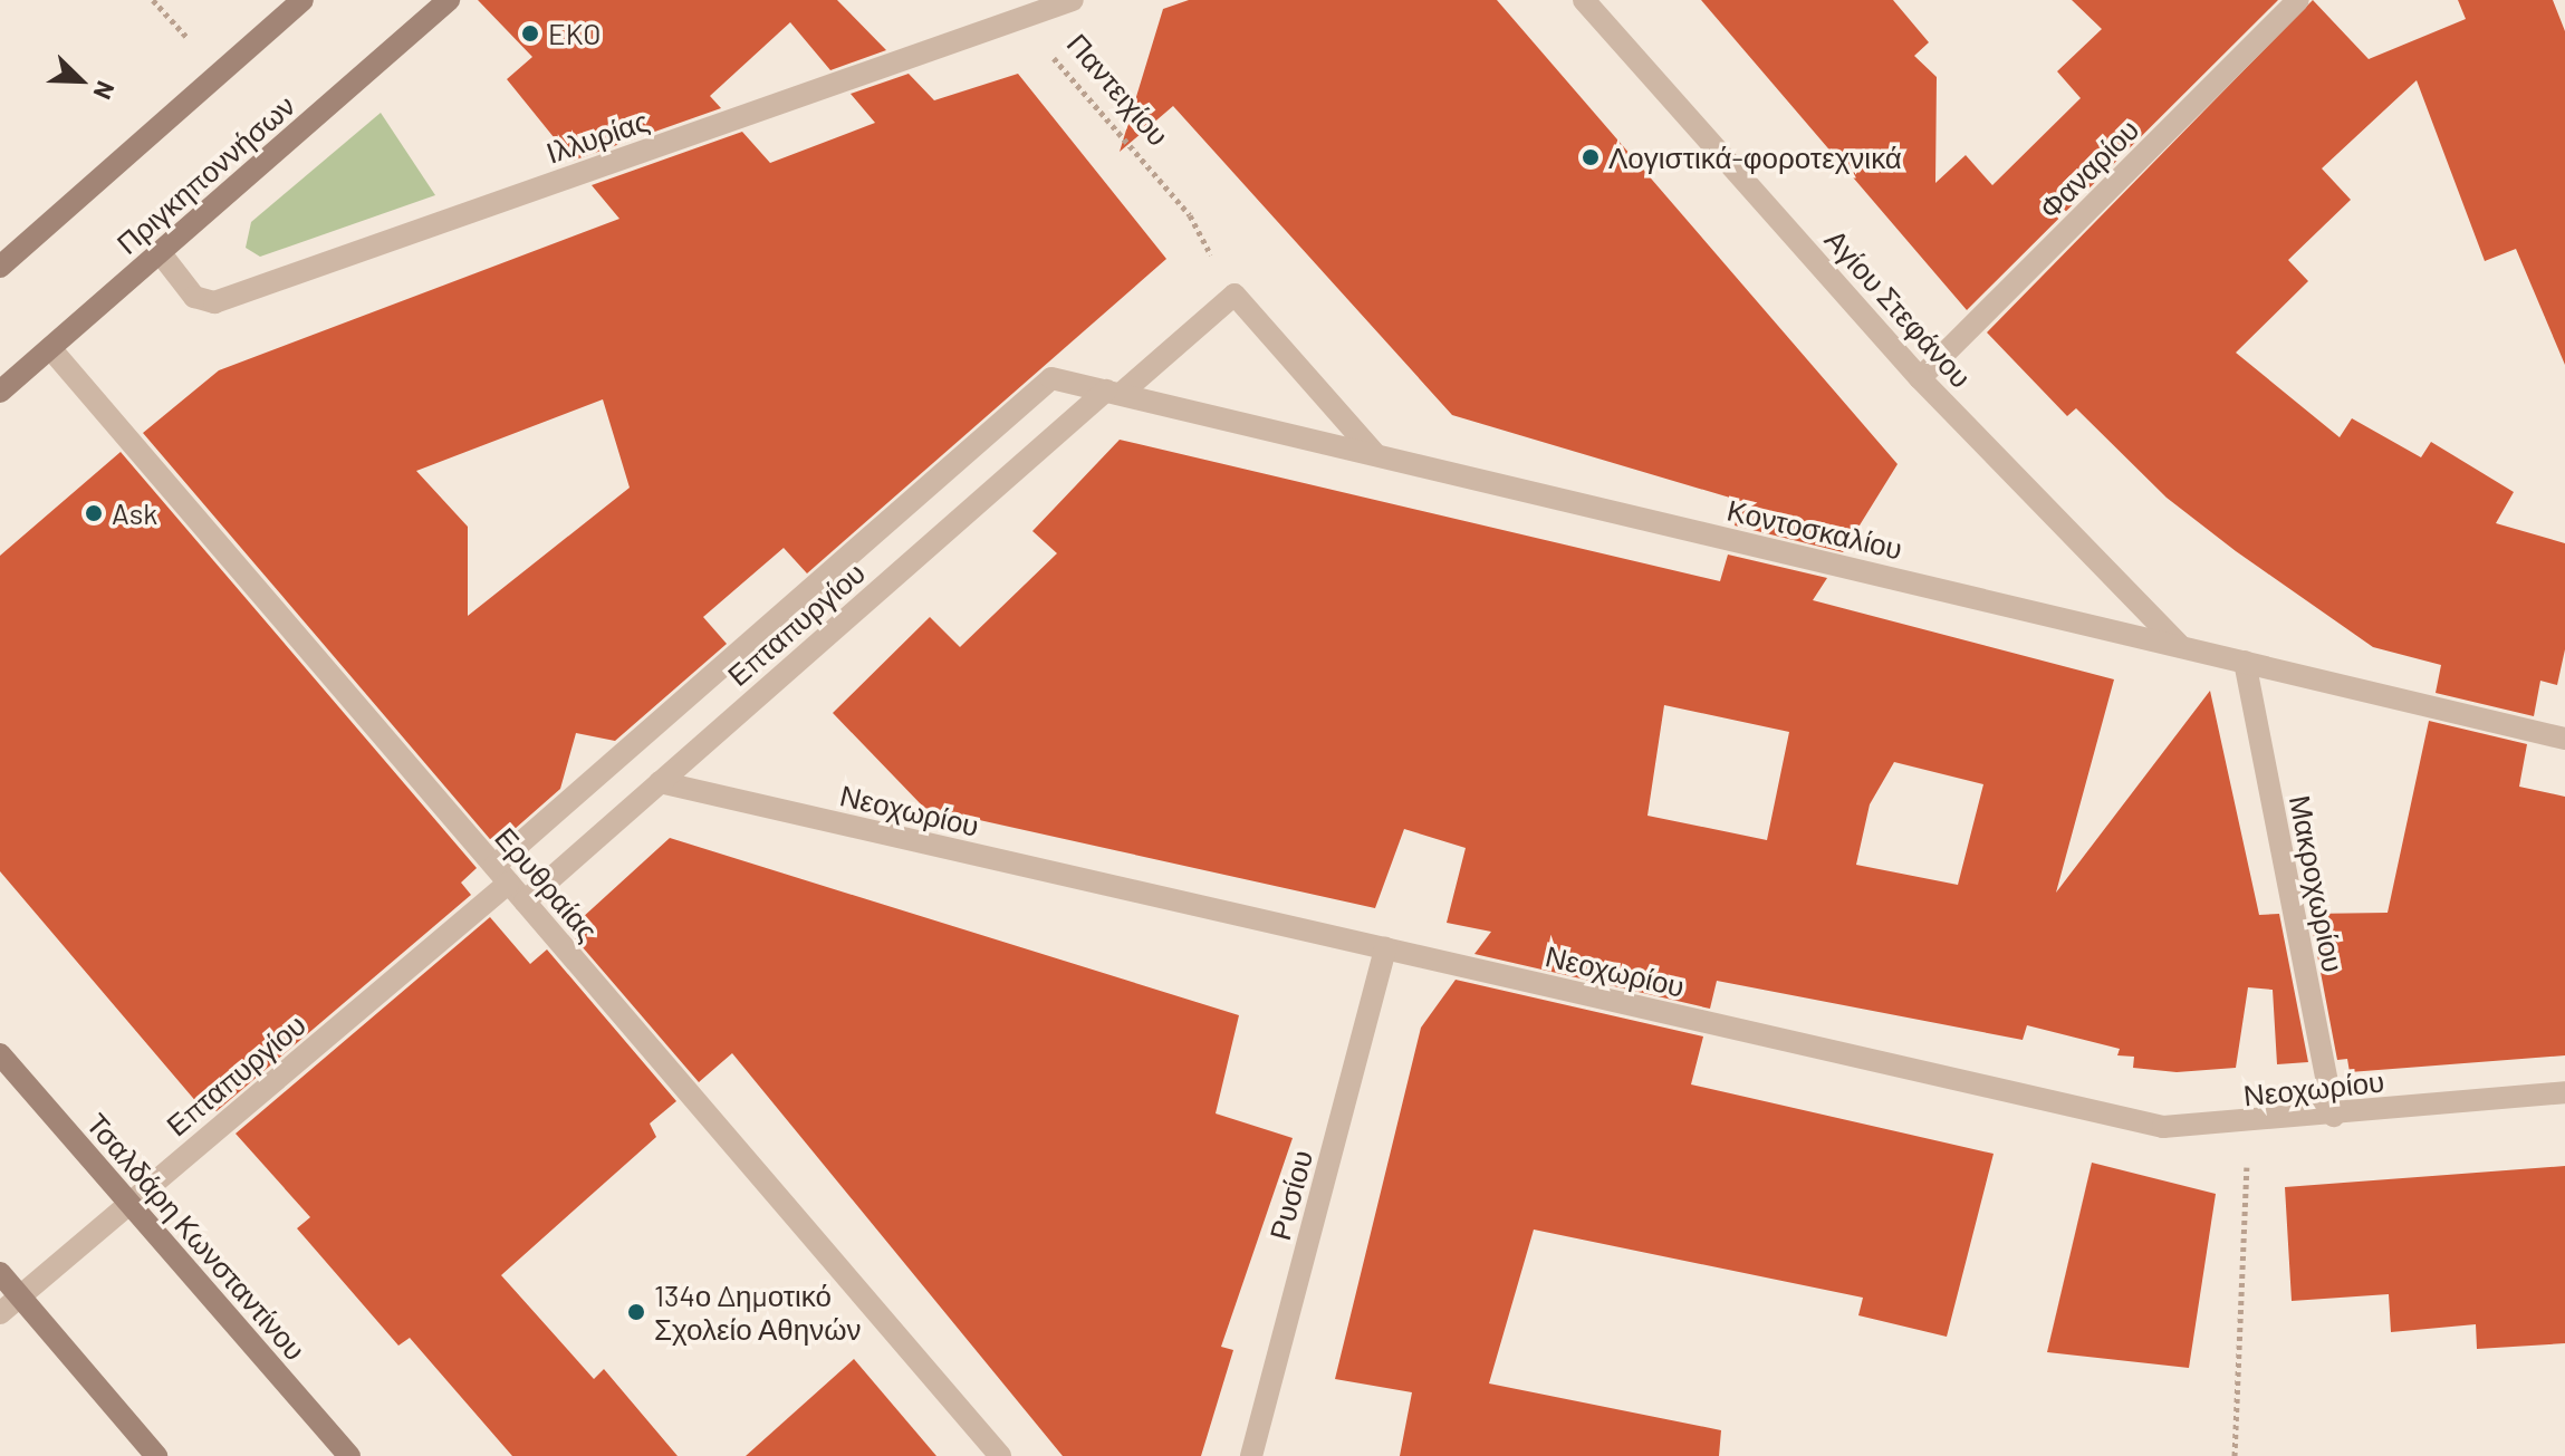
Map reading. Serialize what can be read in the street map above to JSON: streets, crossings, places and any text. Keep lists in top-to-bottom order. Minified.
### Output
{"streets":{"main road":["Πριγκηποννήσων","Τσαλδάρη Κωνσταντίνου"],"street":["Ιλλυρίας","Φαναρίου","Αγίου Στεφάνου","Κοντοσκαλίου","Επταπυργίου","Νεοχωρίου","Ερυθραίας","Μακροχωρίου","Ρυσίου"],"path":["Παντειχίου"]},"crossings":[["Παντειχίου","Ιλλυρίας"],["Ιλλυρίας","Πριγκηποννήσων"],["Φαναρίου","Αγίου Στεφάνου"],["Πριγκηποννήσων","Ερυθραίας"],["Αγίου Στεφάνου","Κοντοσκαλίου"],["Κοντοσκαλίου","Επταπυργίου"],["Κοντοσκαλίου","Μακροχωρίου"],["Επταπυργίου","Νεοχωρίου"],["Επταπυργίου","Ερυθραίας"],["Επταπυργίου","Τσαλδάρη Κωνσταντίνου"],["Νεοχωρίου","Μακροχωρίου"],["Νεοχωρίου","Ρυσίου"]],"places":["EKO","Λογιστικά-φοροτεχνικά","Ask","134ο Δημοτικό Σχολείο Αθηνών"],"north":"bottom right"}
